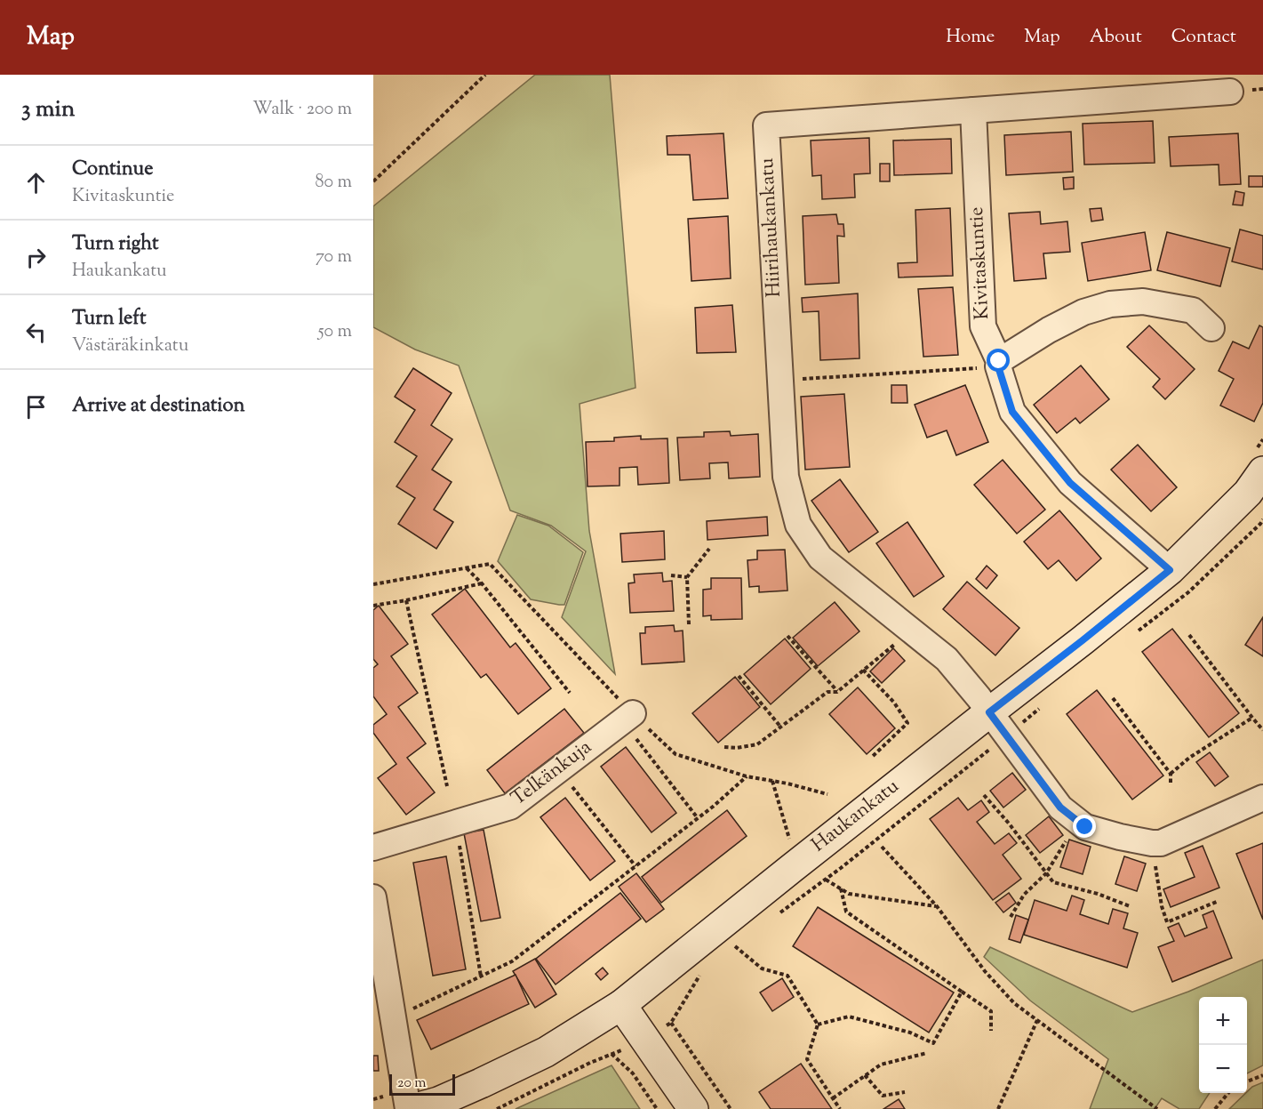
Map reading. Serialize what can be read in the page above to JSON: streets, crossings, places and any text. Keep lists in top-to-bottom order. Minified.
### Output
{"streets":{"street":["Hiirihaukankatu","Kivitaskuntie","Telkänkuja","Haukankatu"]},"crossings":[["Hiirihaukankatu","Kivitaskuntie"],["Hiirihaukankatu","Haukankatu"],["Kivitaskuntie","Haukankatu"]],"scale_bar":"20 m","page":{"header":"Map","nav":["Home","Map","About","Contact"],"heading":["3 min","Walk · 200 m"],"list":[["Continue","Kivitaskuntie","80 m"],["Turn right","Haukankatu","70 m"],["Turn left","Västäräkinkatu","50 m"],"Arrive at destination"],"map_buttons":["+","−"],"scale":"20 m"}}
